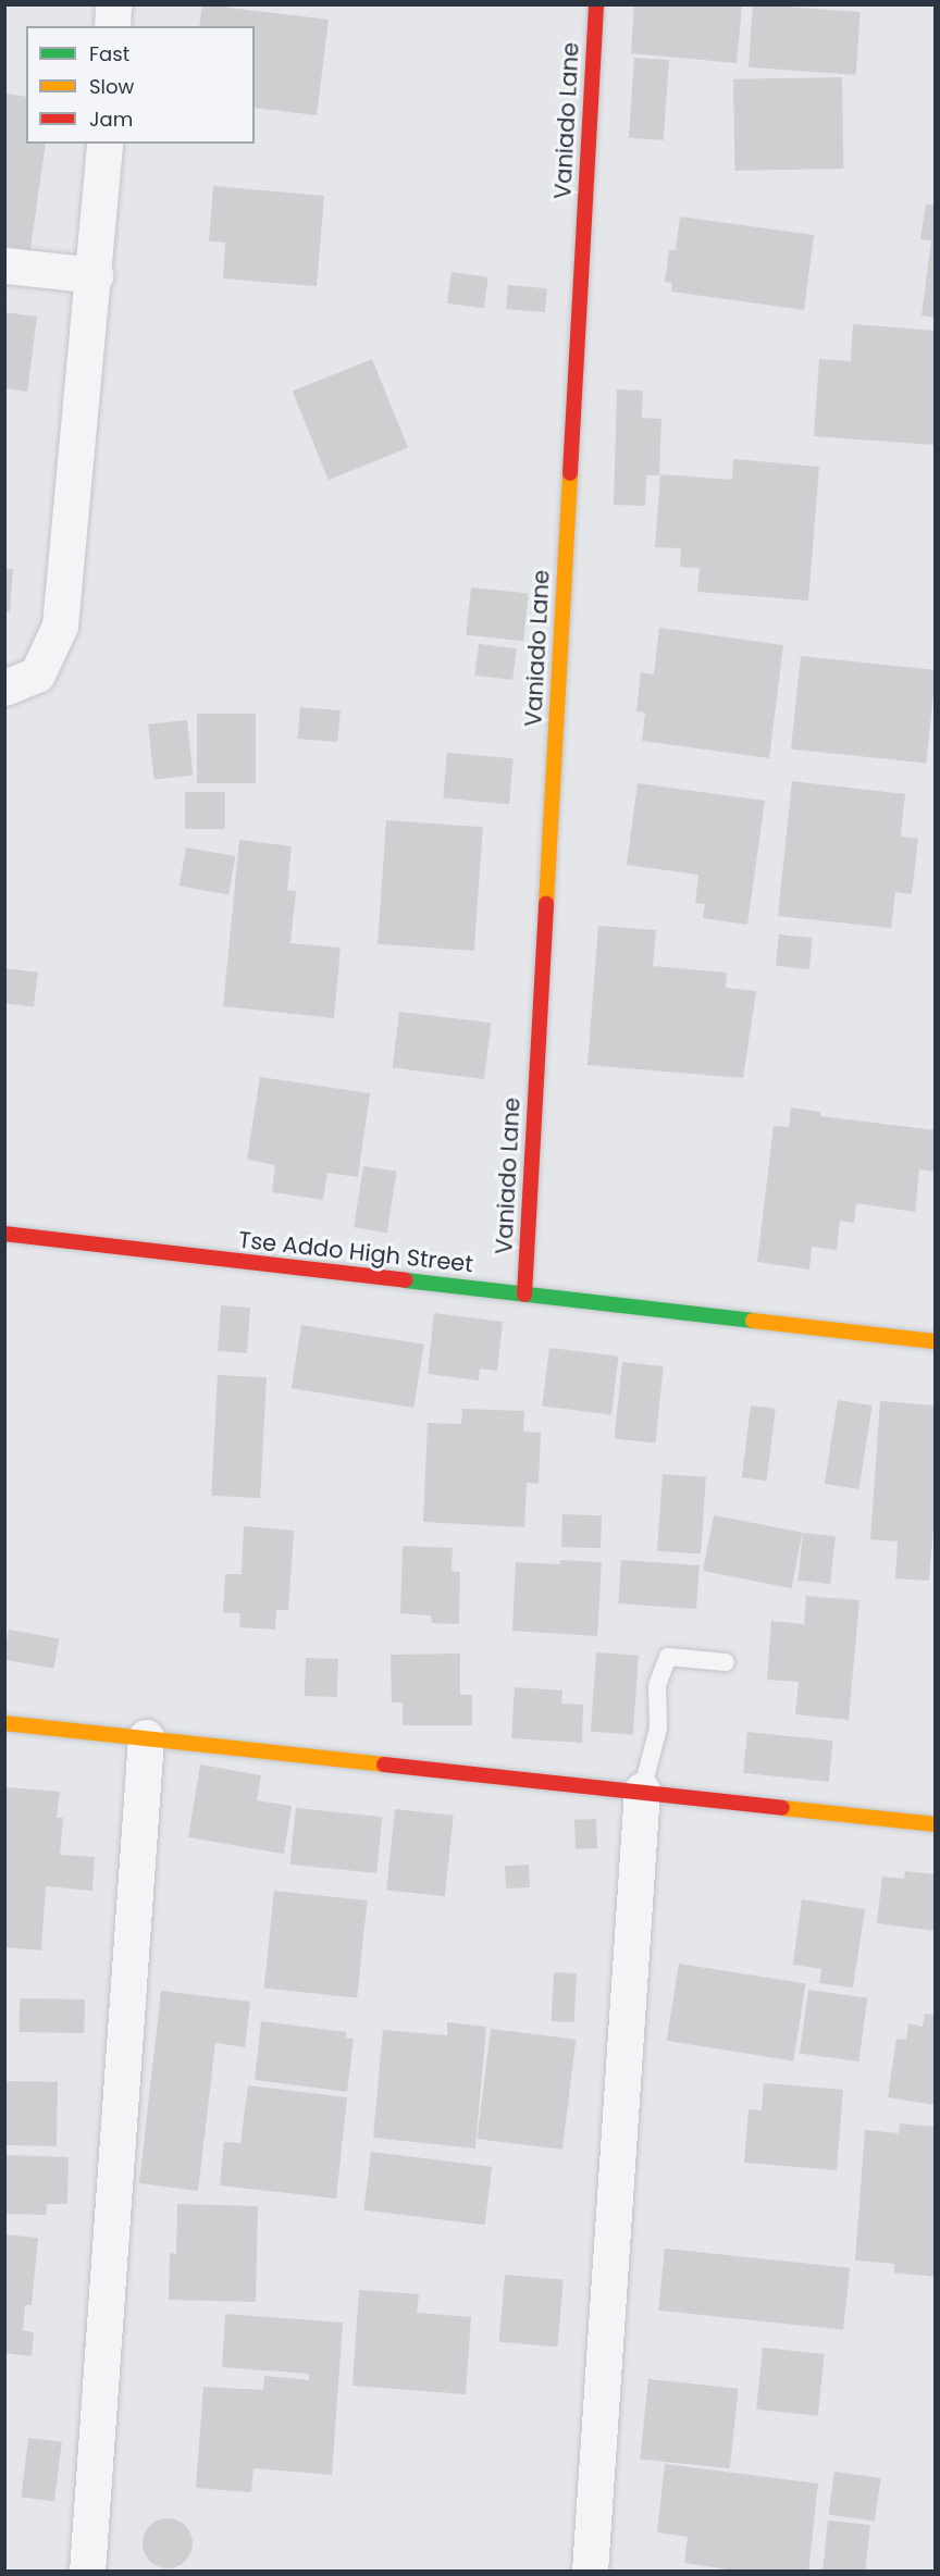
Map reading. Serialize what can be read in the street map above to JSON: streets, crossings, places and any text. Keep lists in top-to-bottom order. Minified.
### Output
{"streets":{"street":["Vaniado Lane","Tse Addo High Street"]},"crossings":[["Vaniado Lane","Tse Addo High Street"]],"legend":["Fast","Slow","Jam"]}
